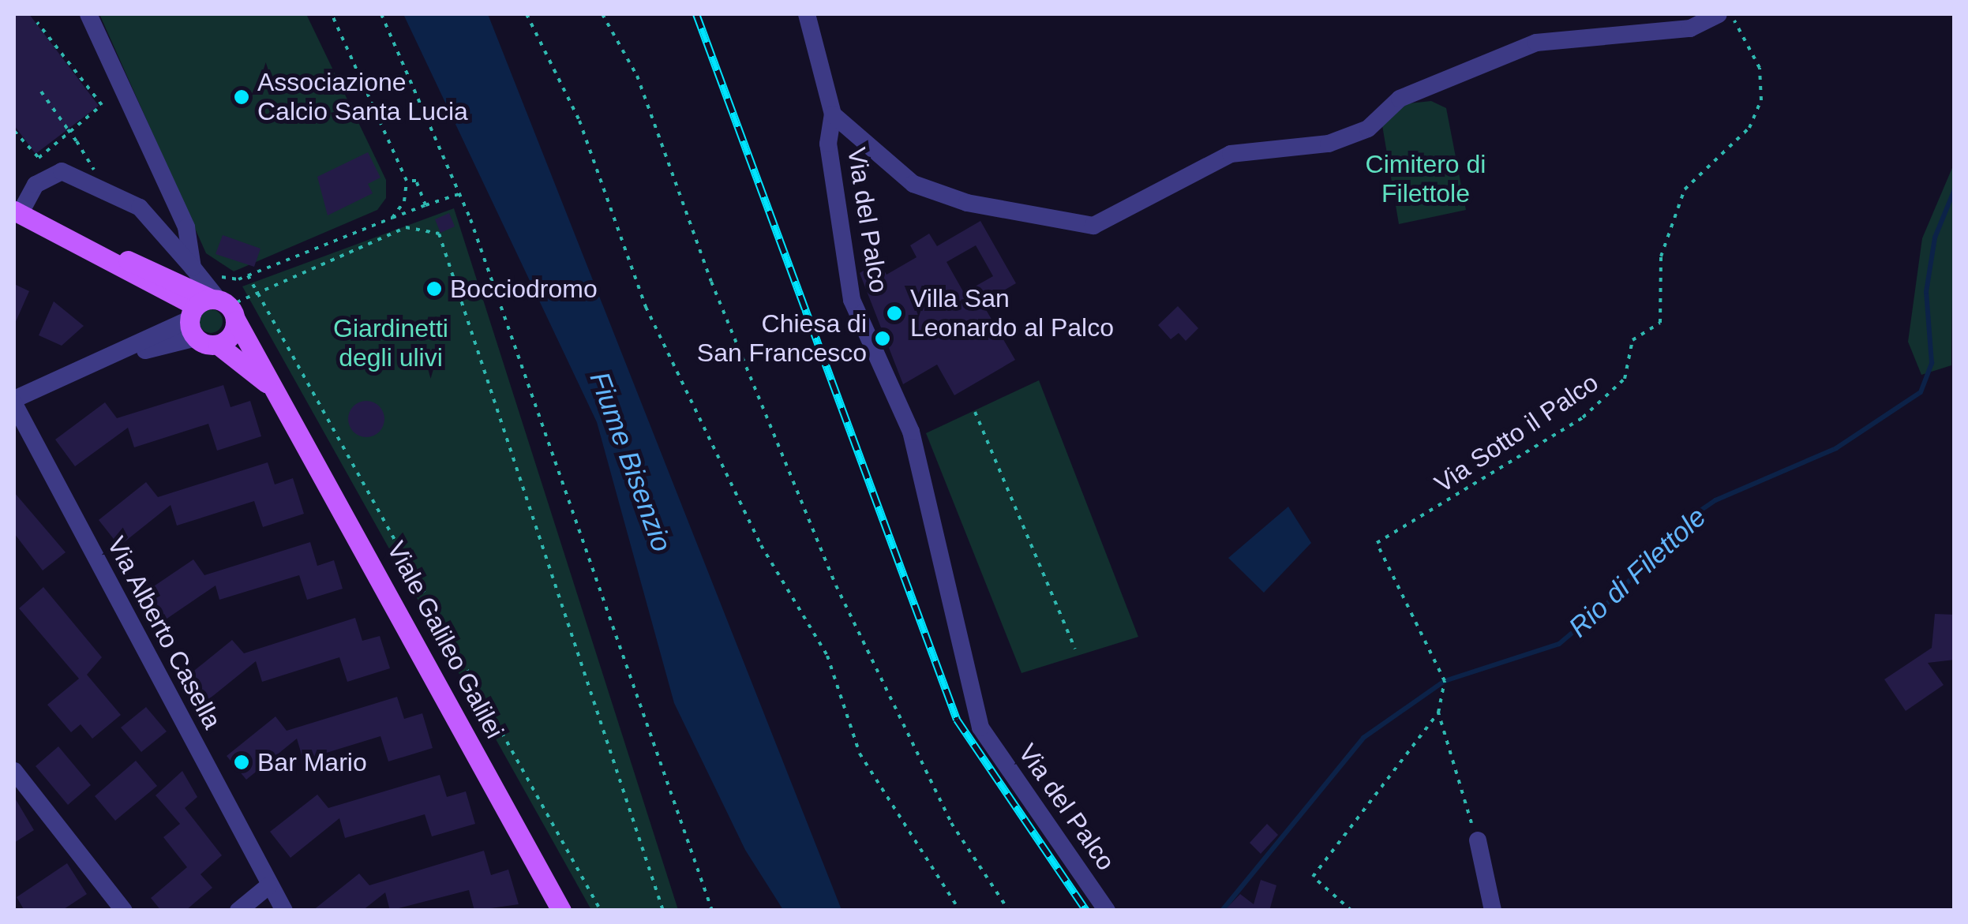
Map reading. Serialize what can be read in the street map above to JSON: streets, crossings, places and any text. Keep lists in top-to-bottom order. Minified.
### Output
{"streets":{"main road":["Viale Galileo Galilei"],"street":["Via del Palco","Via Alberto Casella"],"path":["Via Sotto il Palco"]},"water":["Fiume Bisenzio","Rio di Filettole"],"parks":["Cimitero di Filettole","Giardinetti degli ulivi"],"places":["Associazione Calcio Santa Lucia","Bocciodromo","Villa San Leonardo al Palco","Chiesa di San Francesco","Bar Mario"]}
